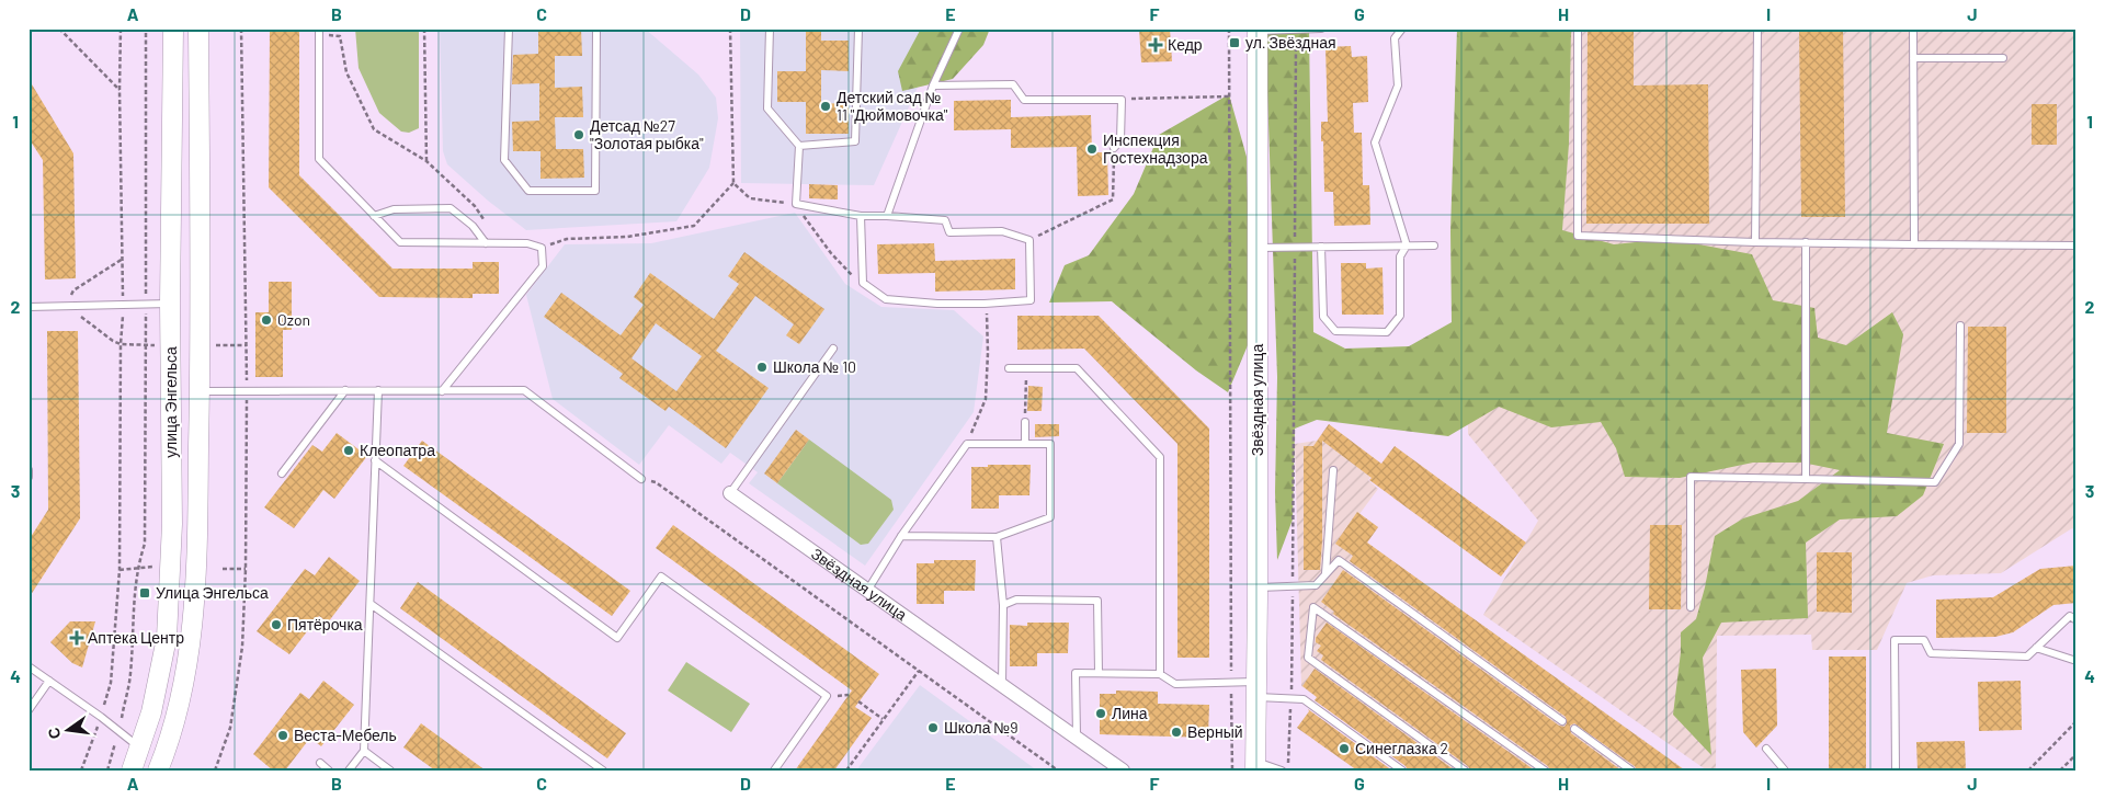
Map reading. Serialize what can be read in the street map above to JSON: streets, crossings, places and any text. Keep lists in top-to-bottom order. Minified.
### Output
{"streets":{"main road":["Звёздная улица","улица Энгельса"]},"places":{"transit":["ул. Звёздная","Улица Энгельса"],"health":["Кедр","Аптека Центр"],"other":["Детский сад № 11 \"Дюймовочка\"","Детсад №27 \"Золотая рыбка\"","Инспекция Гостехнадзора","Ozon","Школа № 10","Клеопатра","Пятёрочка","Лина","Школа №9","Верный","Веста-Мебель","Синеглазка 2"]},"north":"left","grid":{"columns":["A","B","C","D","E","F","G","H","I","J"],"rows":["1","2","3","4"]}}
